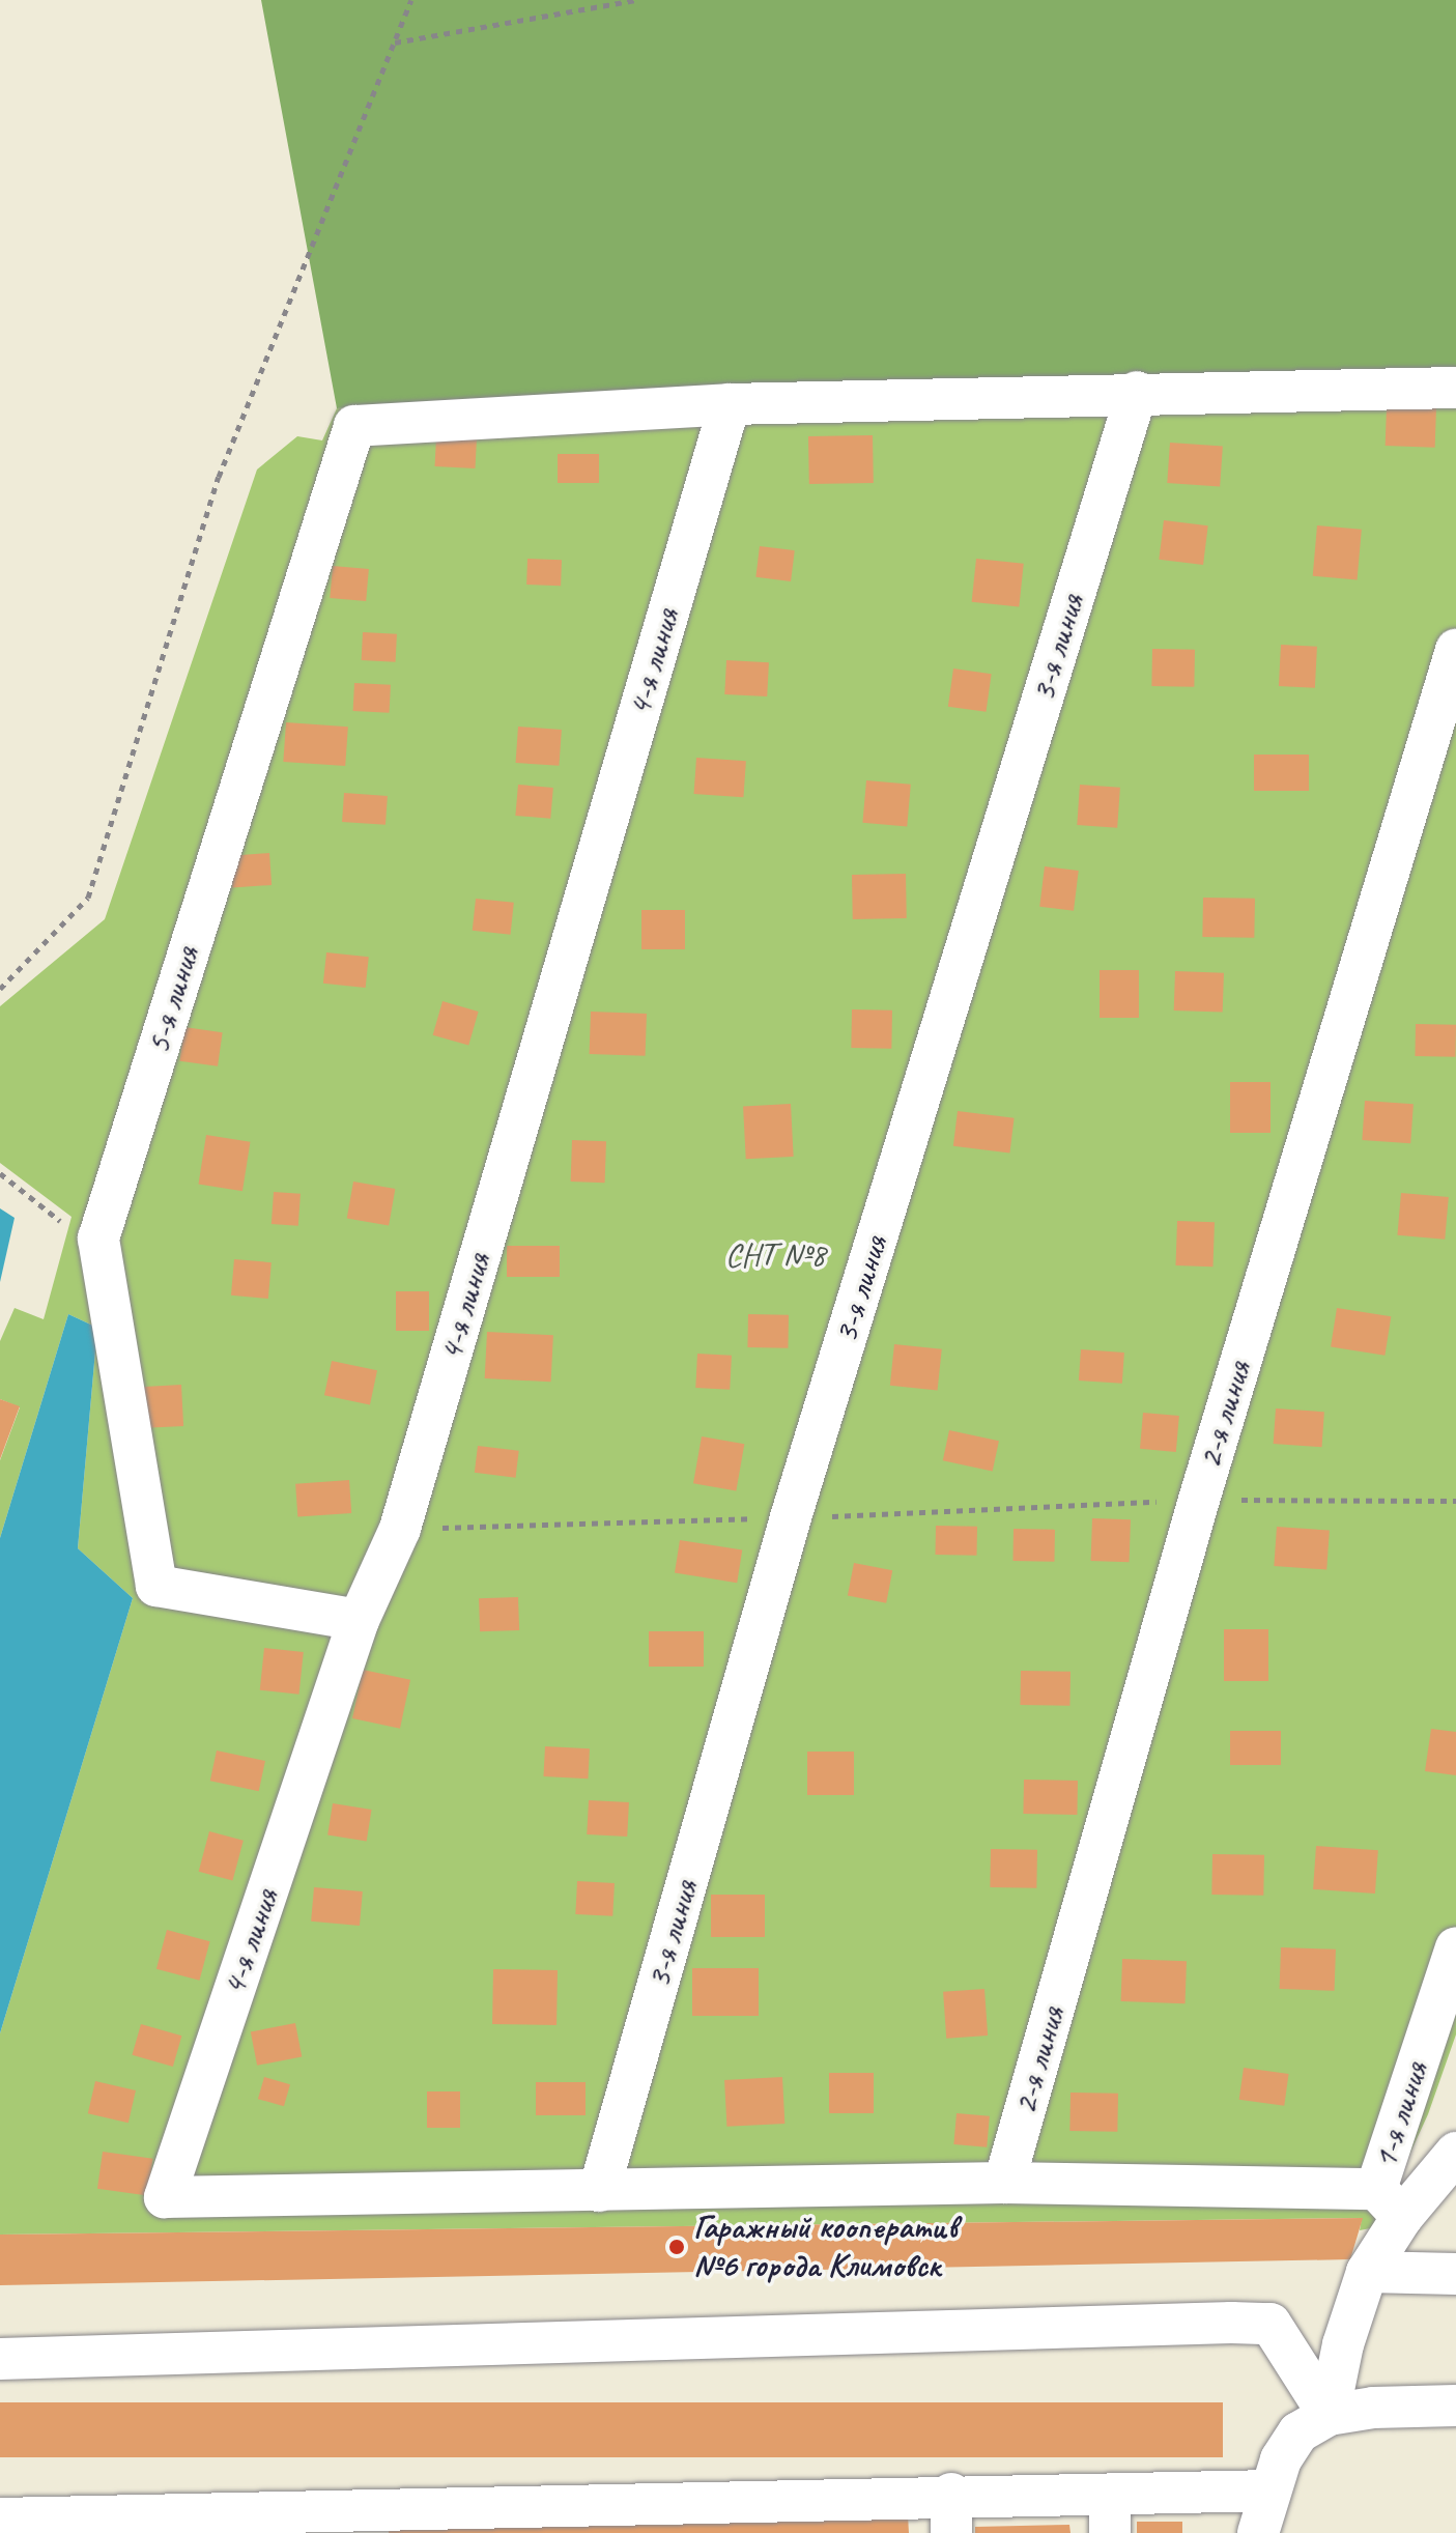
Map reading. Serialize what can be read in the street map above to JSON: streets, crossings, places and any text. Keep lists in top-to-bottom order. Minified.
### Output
{"streets":{"street":["3-я линия","4-я линия","5-я линия","2-я линия","1-я линия"]},"crossings":[["3-я линия","4-я линия"],["4-я линия","5-я линия"]],"parks":["СНТ №8"],"places":["Гаражный кооператив №6 города Климовск"]}
